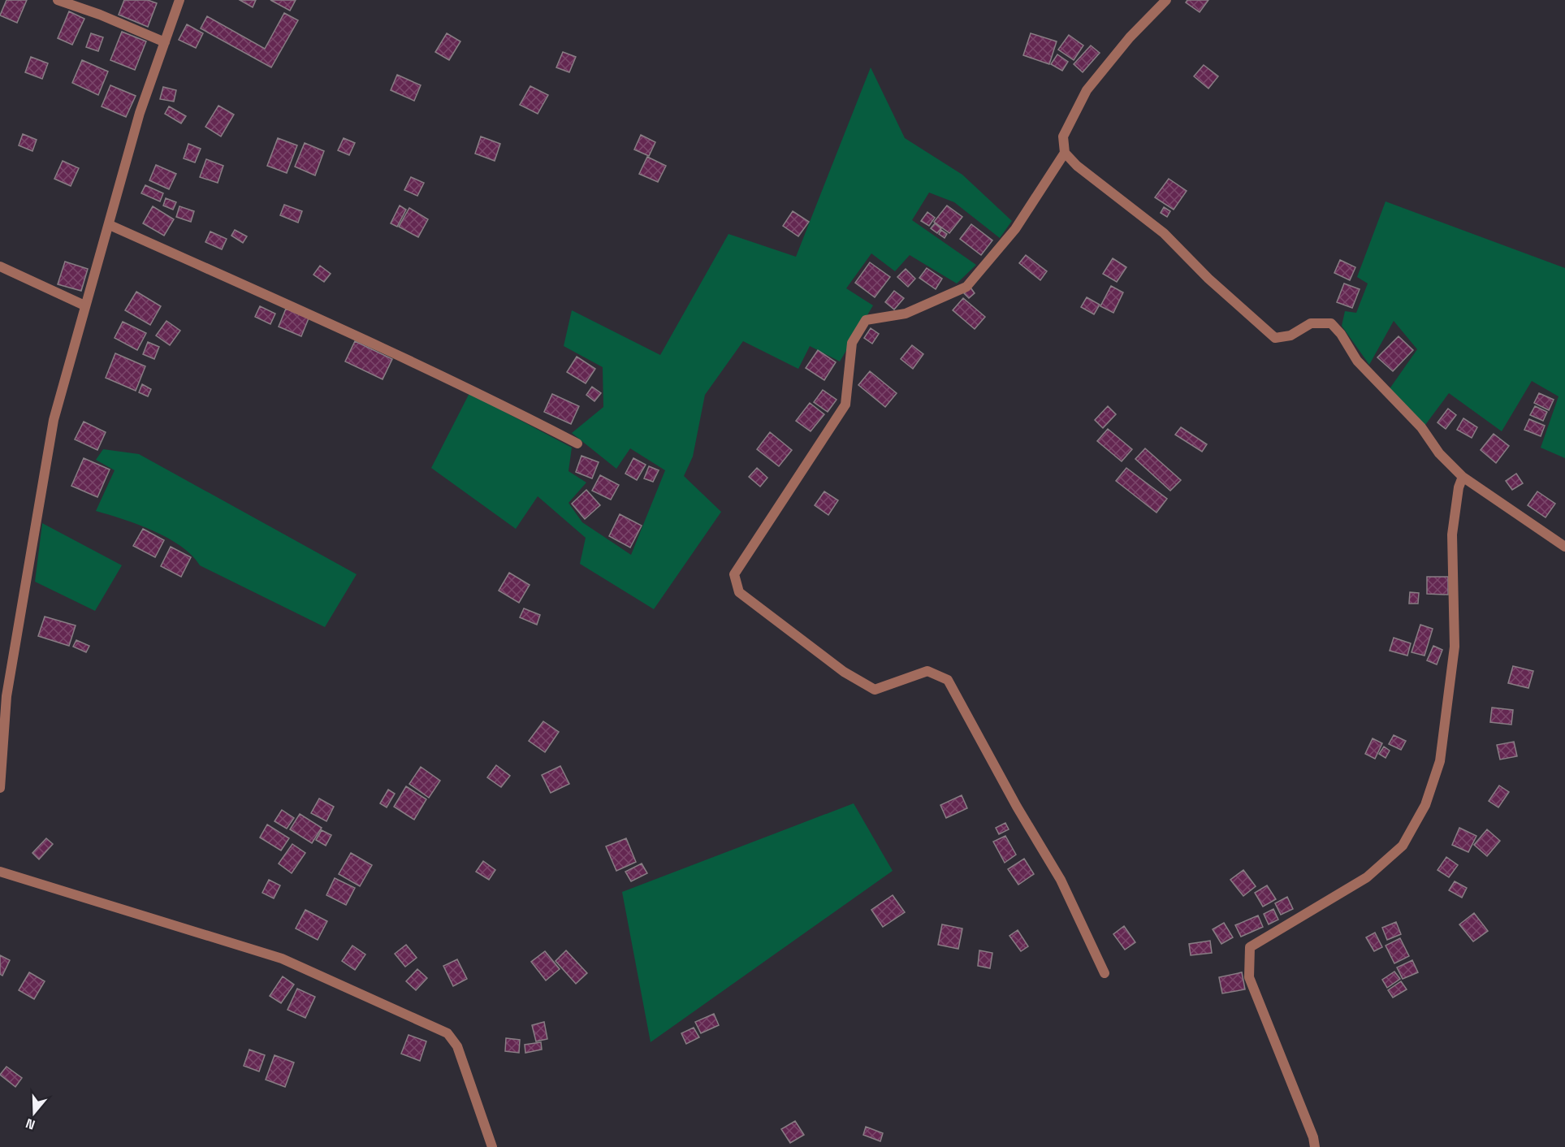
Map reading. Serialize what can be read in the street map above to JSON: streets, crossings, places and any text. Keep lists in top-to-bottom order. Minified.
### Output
{"north":"bottom"}
